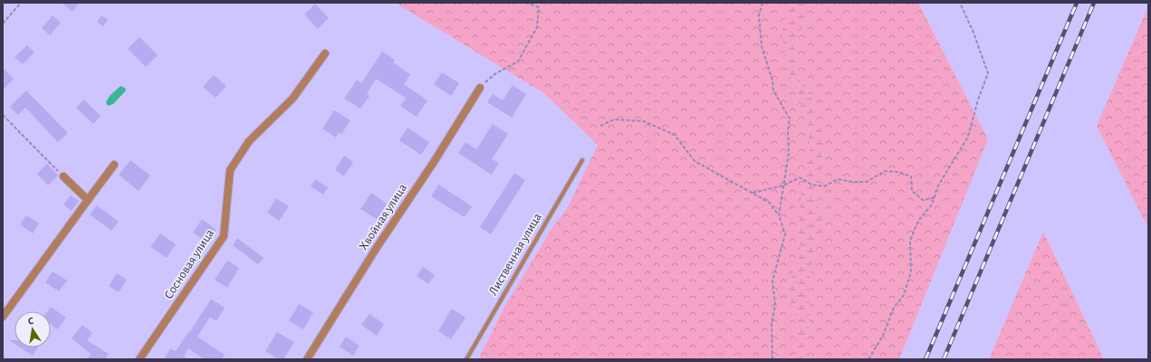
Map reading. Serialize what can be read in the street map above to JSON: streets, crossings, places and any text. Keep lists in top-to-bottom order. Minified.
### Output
{"streets":{"street":["Хвойная улица","Сосновая улица"],"lane":["Лиственная улица"]},"north":"top"}
